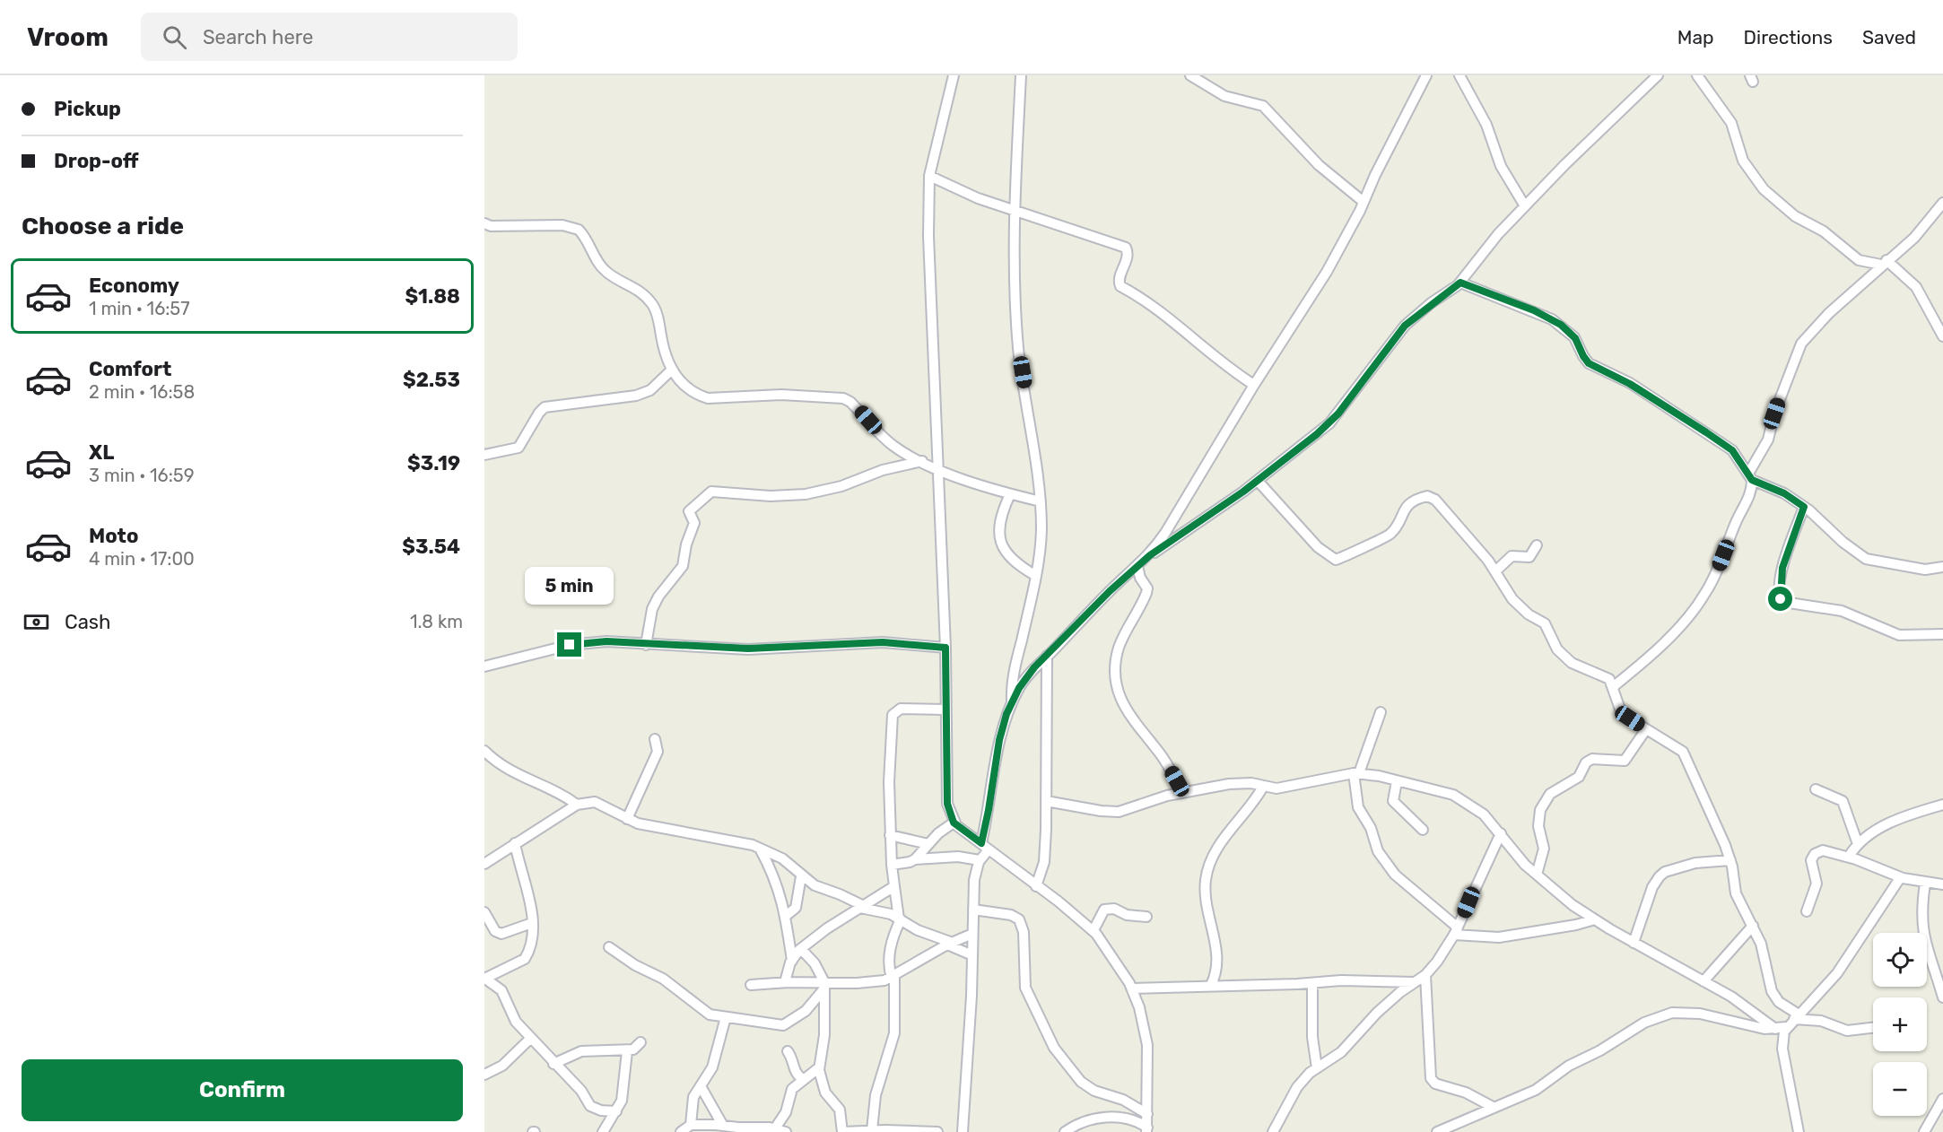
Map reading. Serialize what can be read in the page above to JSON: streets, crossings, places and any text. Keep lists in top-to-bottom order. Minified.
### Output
{"page":{"header":"Vroom","search":"Search here","nav":["Map","Directions","Saved"],"banner":["Pickup","Drop-off"],"heading":"Choose a ride","list":[{"name":"Economy","note":"1 min · 16:57","value":"$1.88"},{"name":"Comfort","note":"2 min · 16:58","value":"$2.53"},{"name":"XL","note":"3 min · 16:59","value":"$3.19"},{"name":"Moto","note":"4 min · 17:00","value":"$3.54"}],"bubble":"5 min","pay":["Cash","1.8 km"],"map_buttons":["+","−"],"buttons":"Confirm"}}
